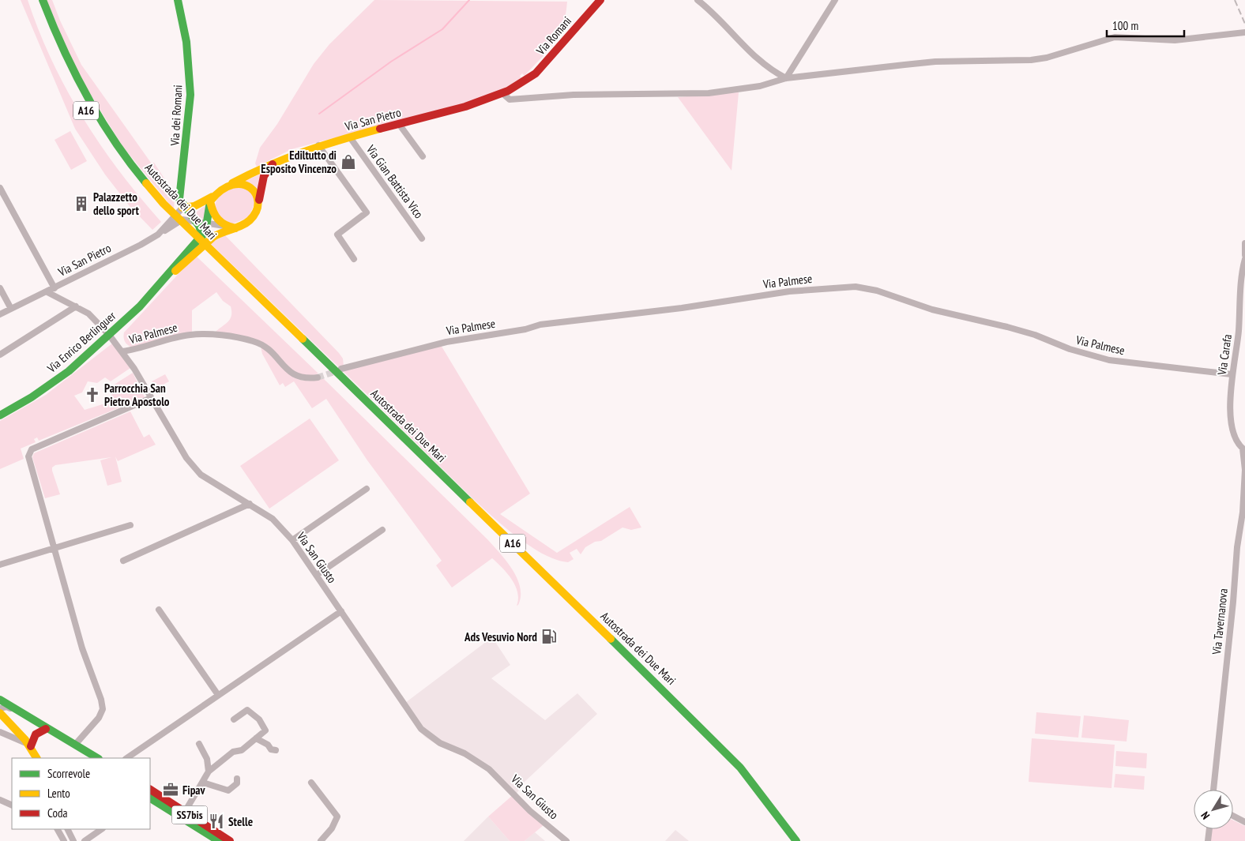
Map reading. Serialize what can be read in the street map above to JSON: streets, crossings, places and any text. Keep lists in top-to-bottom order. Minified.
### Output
{"streets":{"main road":["Via Romani","A16","Via dei Romani","Via San Pietro","Autostrada dei Due Mari","Via Enrico Berlinguer","SS7bis"],"street":["Via Gian Battista Vico","Via Palmese","Via Carafa","Via San Giusto","Via Tavernanova"]},"crossings":[["Via Romani","Via San Pietro"],["Via dei Romani","Via San Pietro"],["Via San Pietro","Via Gian Battista Vico"],["Via San Pietro","Via Enrico Berlinguer"],["Via San Pietro","Via San Giusto"],["Via Palmese","Via Carafa"],["Via Palmese","Via San Giusto"],["Via Enrico Berlinguer","Via San Giusto"],["Via Carafa","Via Tavernanova"]],"places":{"shop":["Ediltutto di Esposito Vincenzo"],"building":["Palazzetto dello sport"],"church":["Parrocchia San Pietro Apostolo"],"fuel station":["Ads Vesuvio Nord"],"office":["Fipav"],"restaurant":["Stelle"]},"legend":["Scorrevole","Lento","Coda"],"scale_bar":"100 m","north":"bottom left"}
